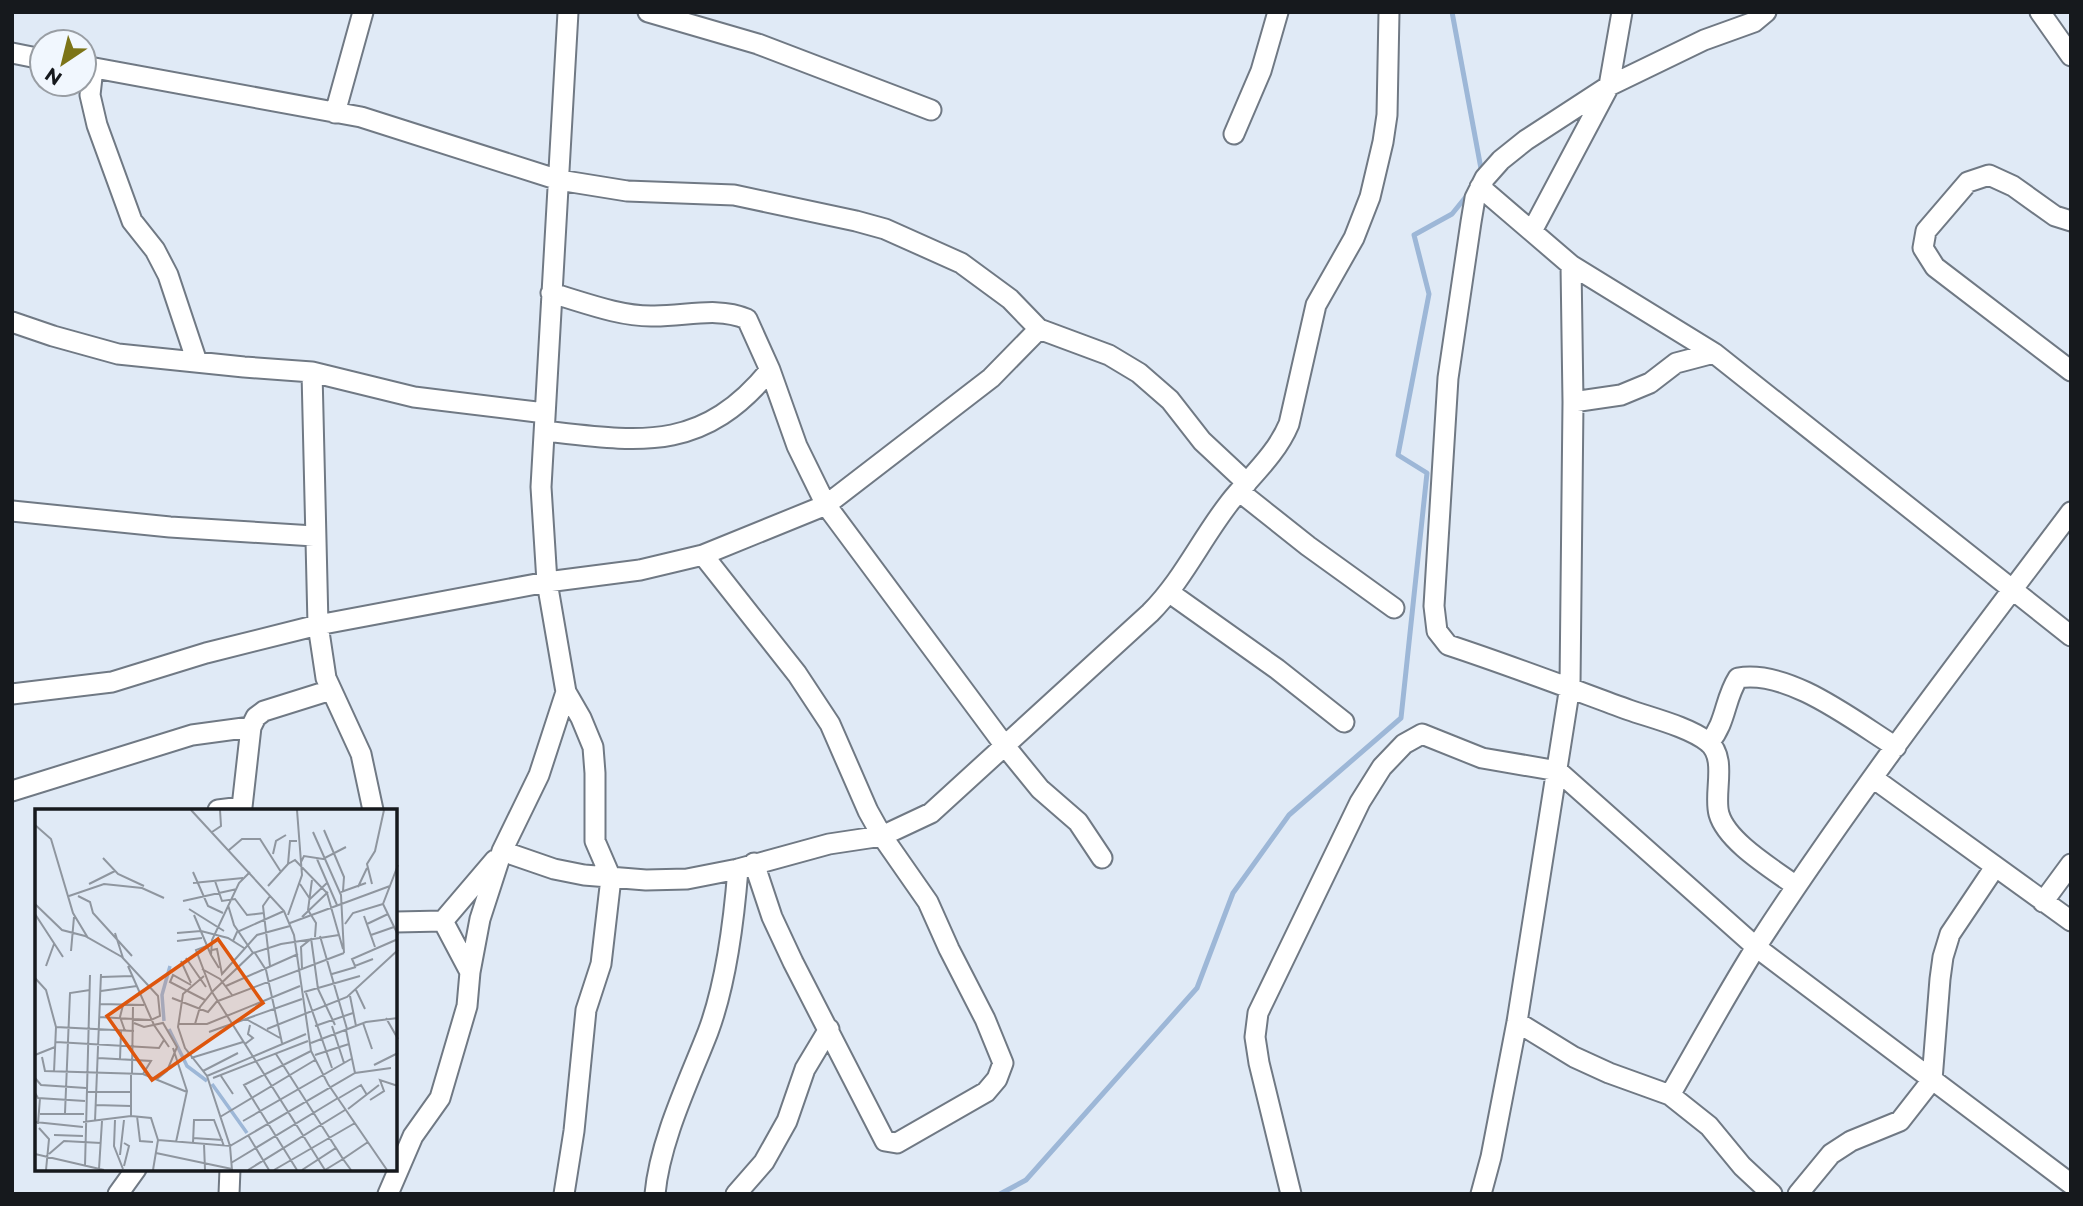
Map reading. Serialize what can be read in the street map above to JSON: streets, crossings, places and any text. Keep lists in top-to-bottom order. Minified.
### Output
{"north":"bottom left"}
